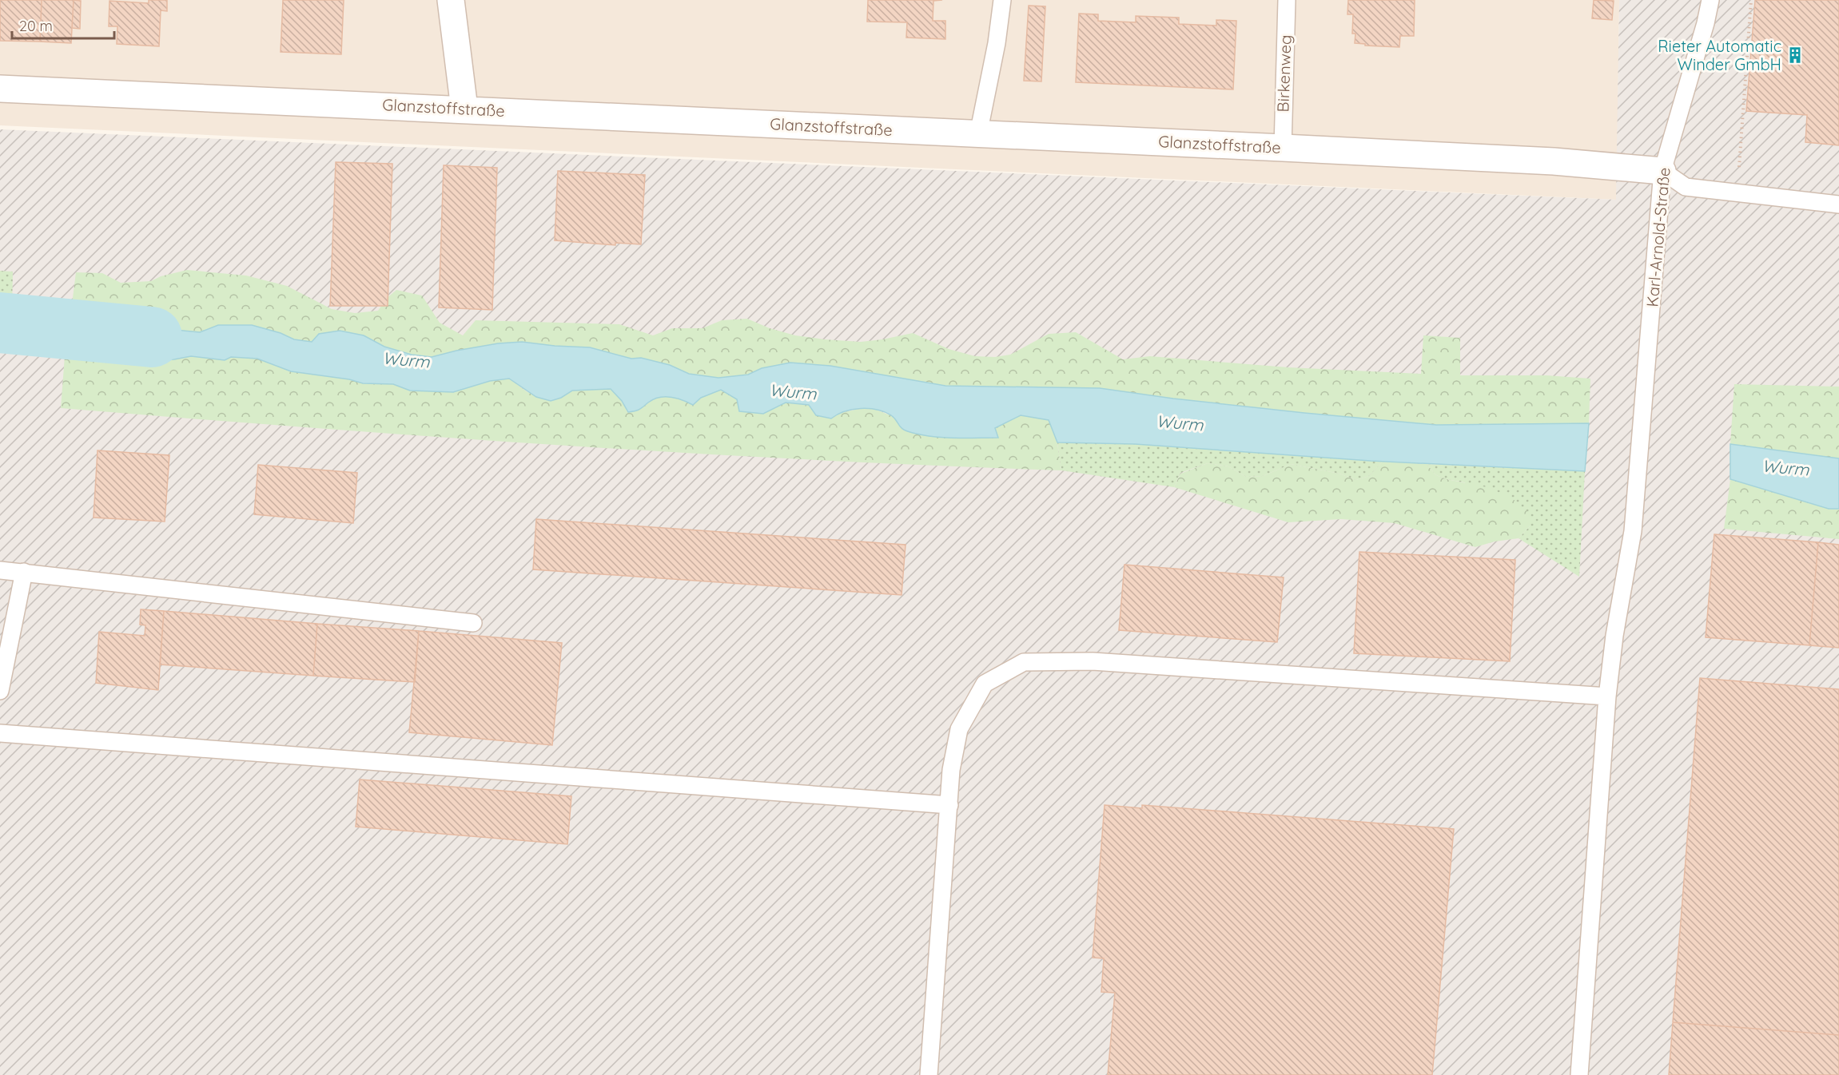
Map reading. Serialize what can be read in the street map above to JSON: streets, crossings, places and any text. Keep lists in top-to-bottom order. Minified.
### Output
{"streets":{"street":["Glanzstoffstraße"],"lane":["Birkenweg","Karl-Arnold-Straße"]},"crossings":[["Birkenweg","Glanzstoffstraße"],["Glanzstoffstraße","Karl-Arnold-Straße"]],"water":["Wurm"],"places":{"building":["Rieter Automatic Winder GmbH"]},"scale_bar":"20 m"}
